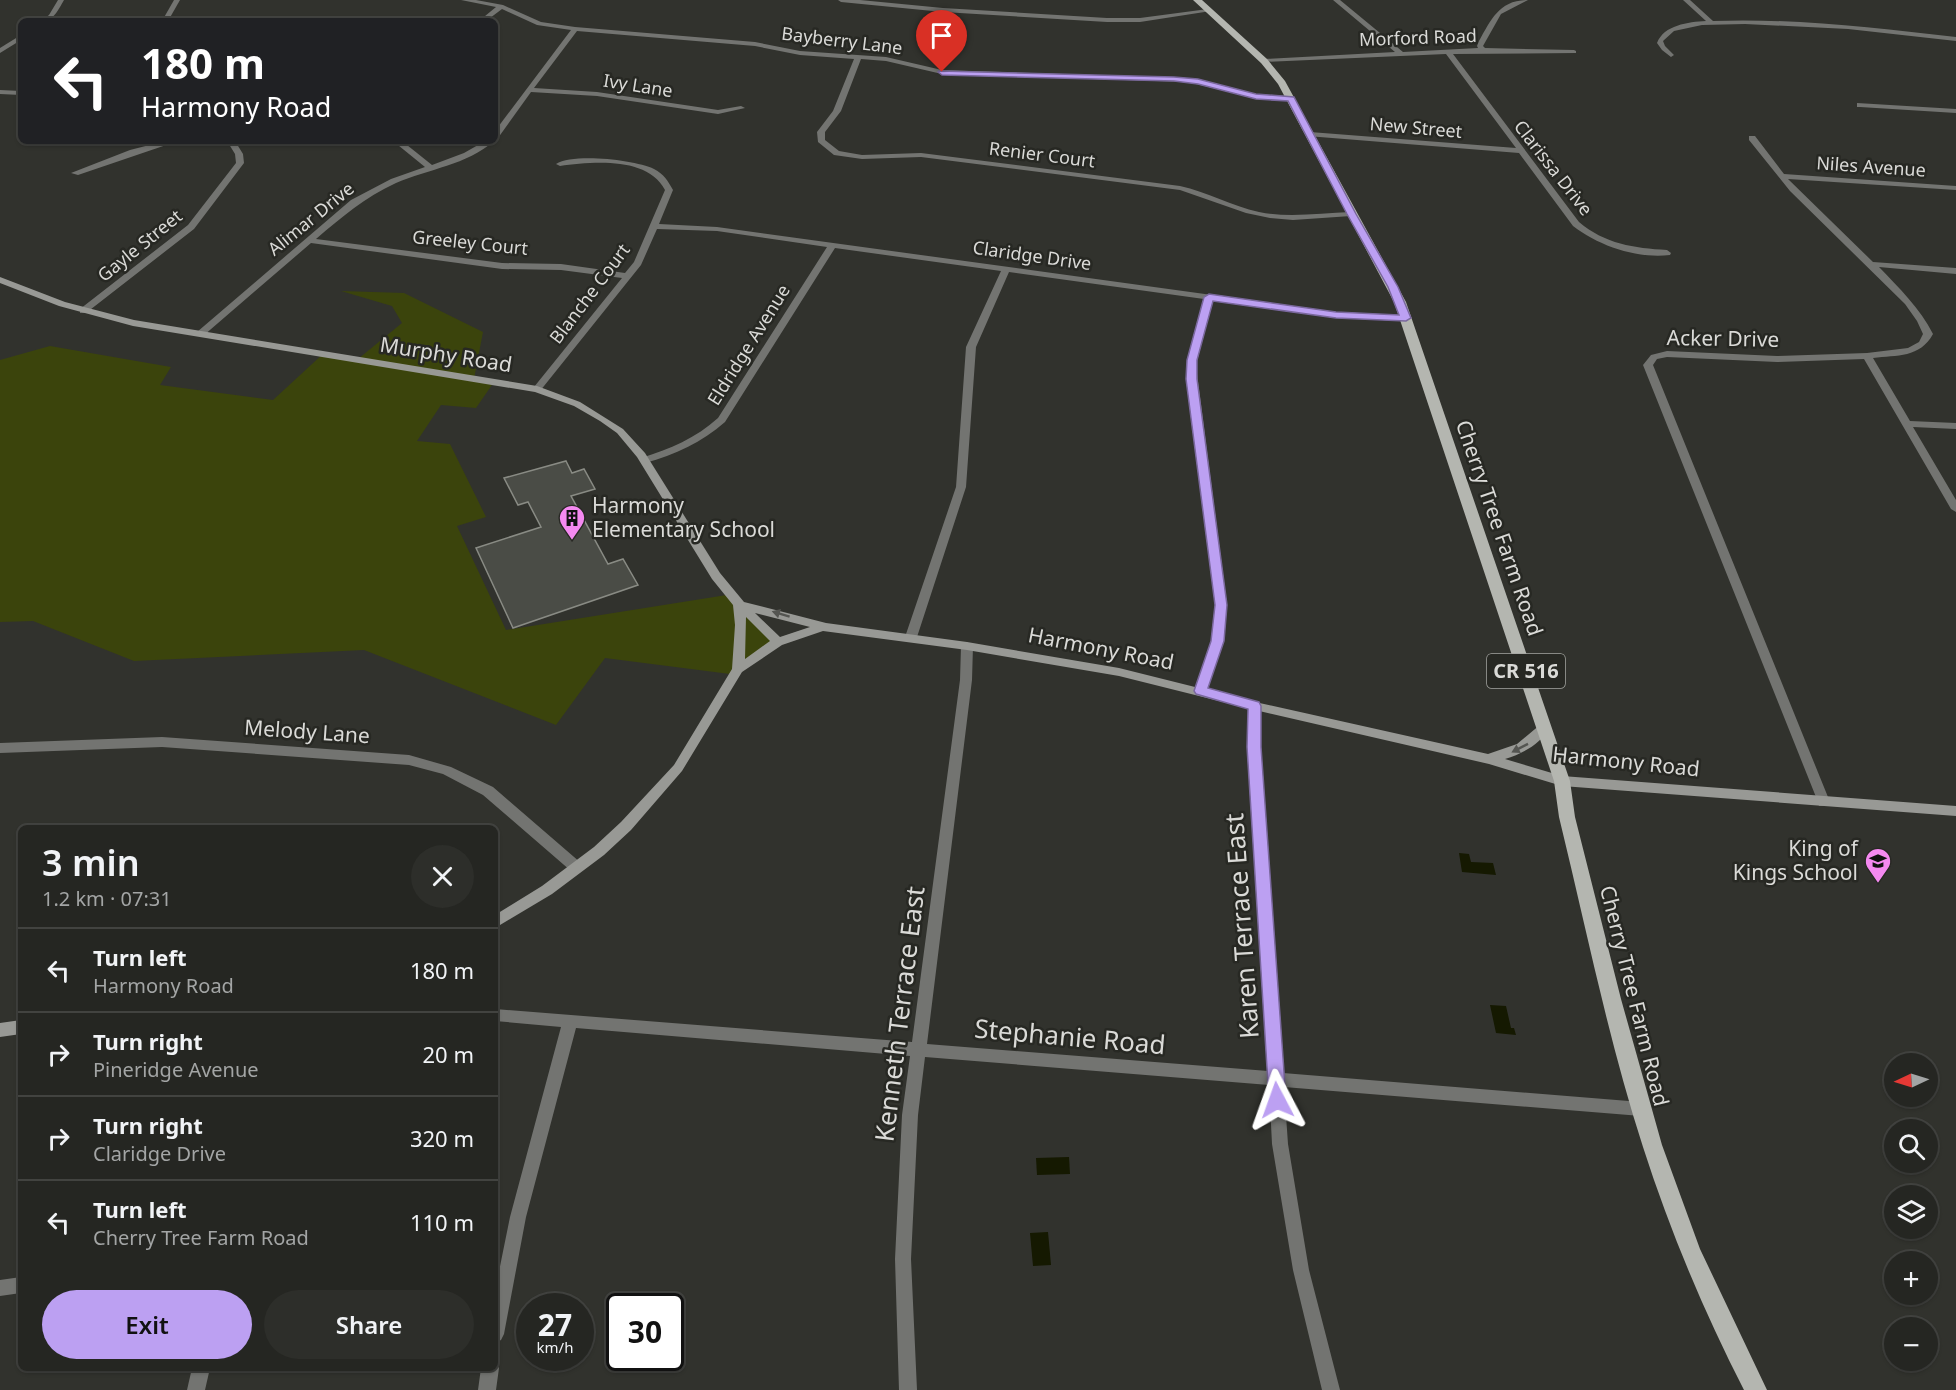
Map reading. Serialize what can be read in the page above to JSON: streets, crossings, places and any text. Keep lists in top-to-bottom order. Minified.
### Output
{"streets":{"main road":["Cherry Tree Farm Road","CR 516"],"street":["Morford Road","Bayberry Lane","Ivy Lane","New Street","Renier Court","Niles Avenue","Clarissa Drive","Alimar Drive","Greeley Court","Gayle Street","Claridge Drive","Blanche Court","Acker Drive","Eldridge Avenue","Murphy Road","Harmony Road","Melody Lane","Karen Terrace East","Kenneth Terrace East","Stephanie Road"]},"crossings":[["Morford Road","Clarissa Drive"],["Morford Road","Cherry Tree Farm Road"],["Bayberry Lane","Renier Court"],["Bayberry Lane","Cherry Tree Farm Road"],["New Street","Clarissa Drive"],["New Street","Cherry Tree Farm Road"],["Renier Court","Cherry Tree Farm Road"],["Niles Avenue","Acker Drive"],["Alimar Drive","Greeley Court"],["Alimar Drive","Murphy Road"],["Greeley Court","Blanche Court"],["Gayle Street","Murphy Road"],["Claridge Drive","Blanche Court"],["Claridge Drive","Eldridge Avenue"],["Claridge Drive","Cherry Tree Farm Road"],["Blanche Court","Murphy Road"],["Acker Drive","Harmony Road"],["Eldridge Avenue","Murphy Road"],["Murphy Road","Harmony Road"],["Cherry Tree Farm Road","Harmony Road"],["Cherry Tree Farm Road","Stephanie Road"],["Harmony Road","Melody Lane"],["Harmony Road","Karen Terrace East"],["Harmony Road","Kenneth Terrace East"],["Karen Terrace East","Stephanie Road"],["Kenneth Terrace East","Stephanie Road"]],"places":{"building":["Harmony Elementary School"],"school or university":["King of Kings School"]},"north":"left","page":{"turn":["180 m","Harmony Road"],"heading":["3 min","1.2 km · 07:31"],"list":[{"name":"Turn left","note":"Harmony Road","value":"180 m"},{"name":"Turn right","note":"Pineridge Avenue","value":"20 m"},{"name":"Turn right","note":"Claridge Drive","value":"320 m"},{"name":"Turn left","note":"Cherry Tree Farm Road","value":"110 m"}],"map_buttons":["+","−"],"buttons":["Exit","Share"],"speed":"27 km/h","limit":"30"}}
